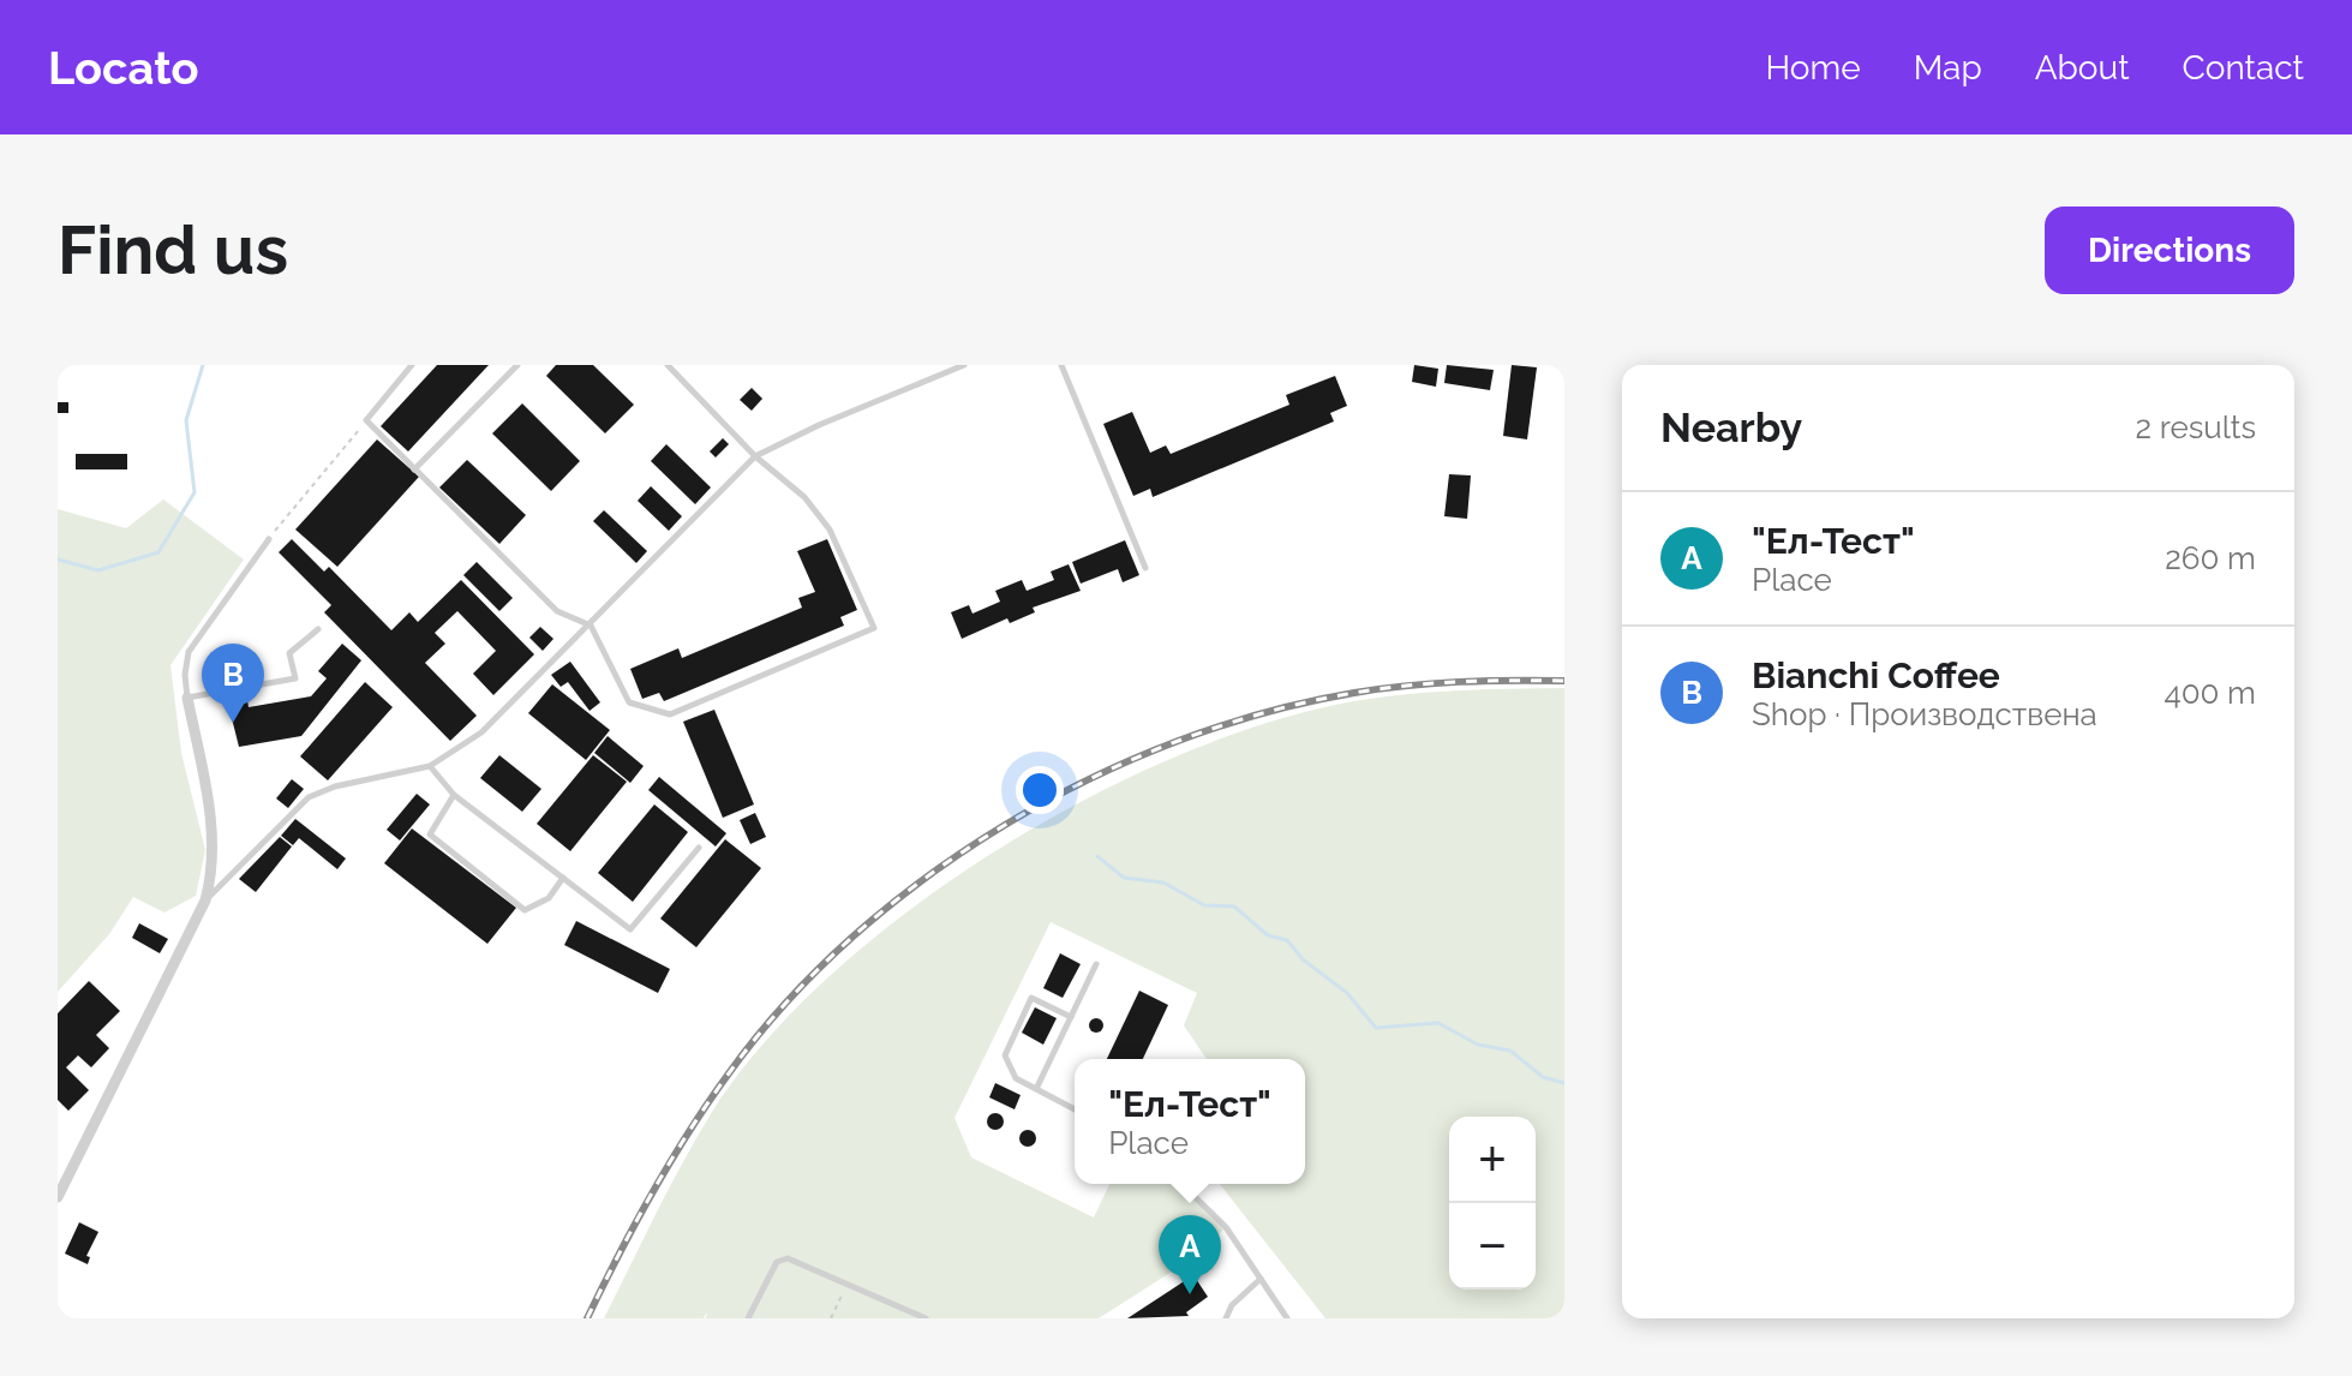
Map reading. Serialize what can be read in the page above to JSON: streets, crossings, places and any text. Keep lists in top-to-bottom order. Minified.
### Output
{"page":{"header":"Locato","nav":["Home","Map","About","Contact"],"buttons":"Directions","title":"Find us","heading":["Nearby","2 results"],"list":[{"mark":"A","name":"\"Ел-Тест\"","note":"Place","value":"260 m"},{"mark":"B","name":"Bianchi Coffee","note":"Shop · Производствена","value":"400 m"}],"pins":["B","A"],"popup":["\"Ел-Тест\"","Place"],"map_buttons":["+","−"]}}
